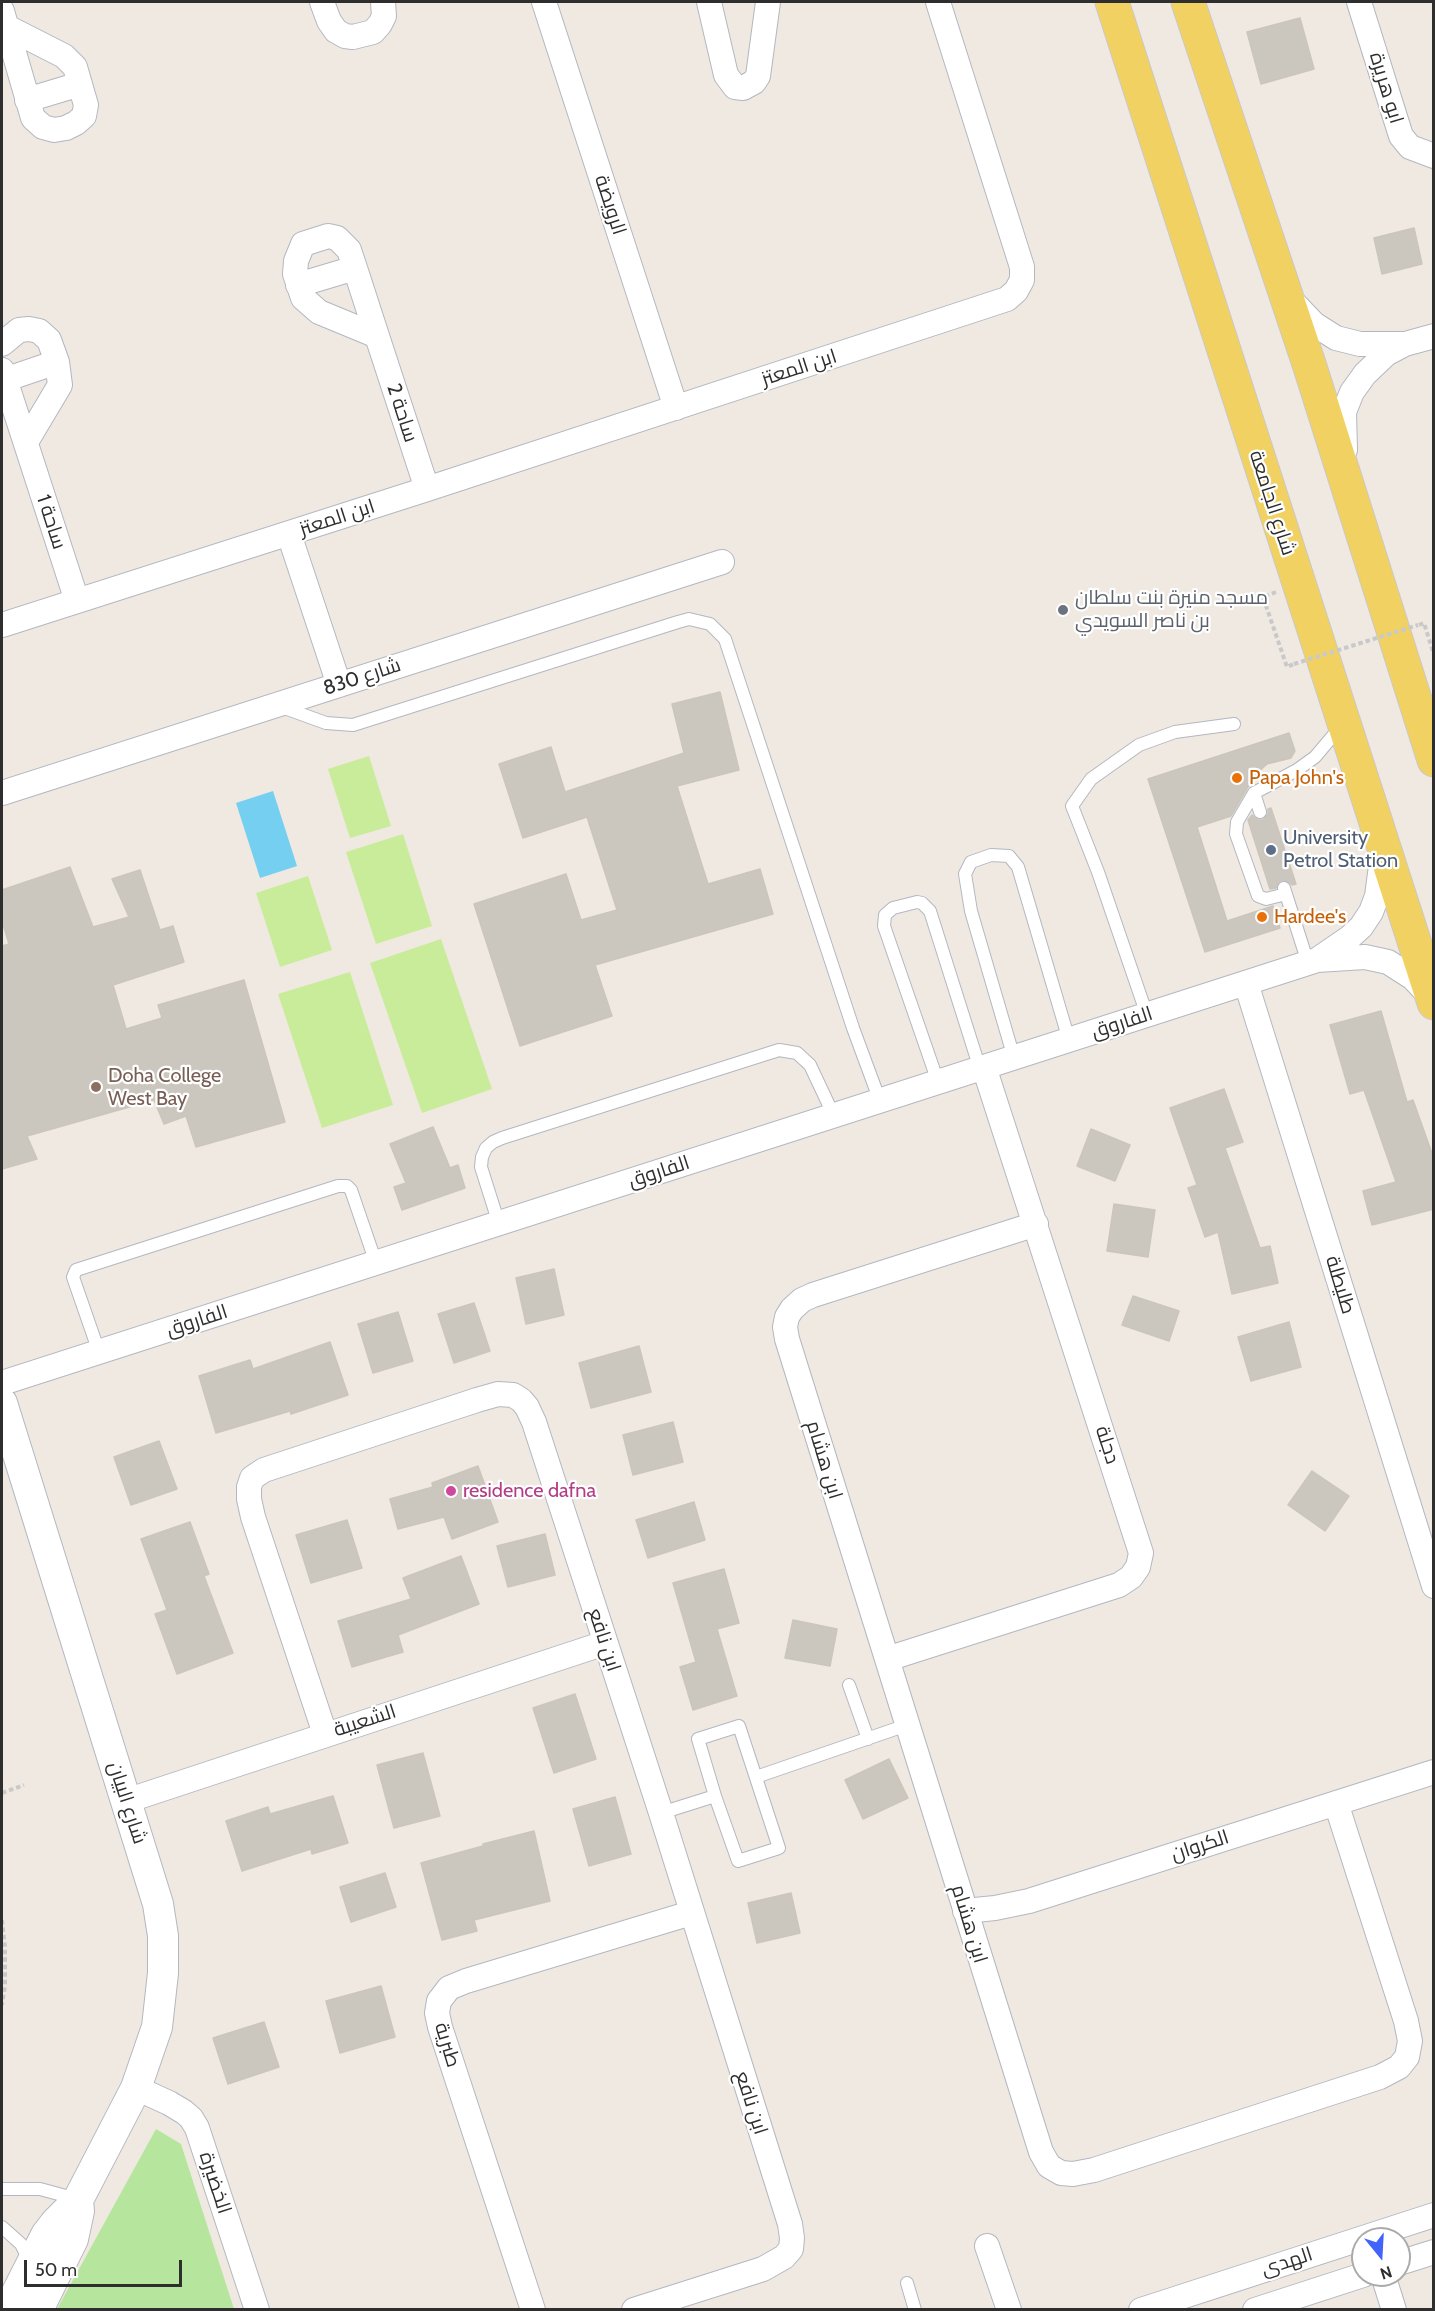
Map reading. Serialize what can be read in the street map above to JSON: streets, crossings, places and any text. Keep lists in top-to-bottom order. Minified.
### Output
{"streets":{"main road":["شارع الجامعة"],"street":["ابو هريرة","الرويضة","ابن المعتز","ساحة 2","ساحة 1","شارع 830","الفاروق","طليطلة","دجلة","ابن هشام","ابن نافع","الشعيبة","شارع البيان","الكروان","طبرية","الخضيرة","الهدى"]},"crossings":[["الرويضة","ابن المعتز"],["ابن المعتز","ساحة 2"],["ابن المعتز","ساحة 1"],["ابن المعتز","شارع 830"],["شارع الجامعة","الفاروق"],["الفاروق","طليطلة"],["الفاروق","دجلة"],["دجلة","ابن هشام"],["ابن هشام","الكروان"],["ابن نافع","الشعيبة"],["ابن نافع","طبرية"],["الشعيبة","شارع البيان"],["شارع البيان","الخضيرة"]],"places":["مسجد منيرة بنت سلطان بن ناصر السويدي","Papa John's","University Petrol Station","Hardee's","Doha College West Bay","residence dafna"],"scale_bar":"50 m","north":"bottom"}
